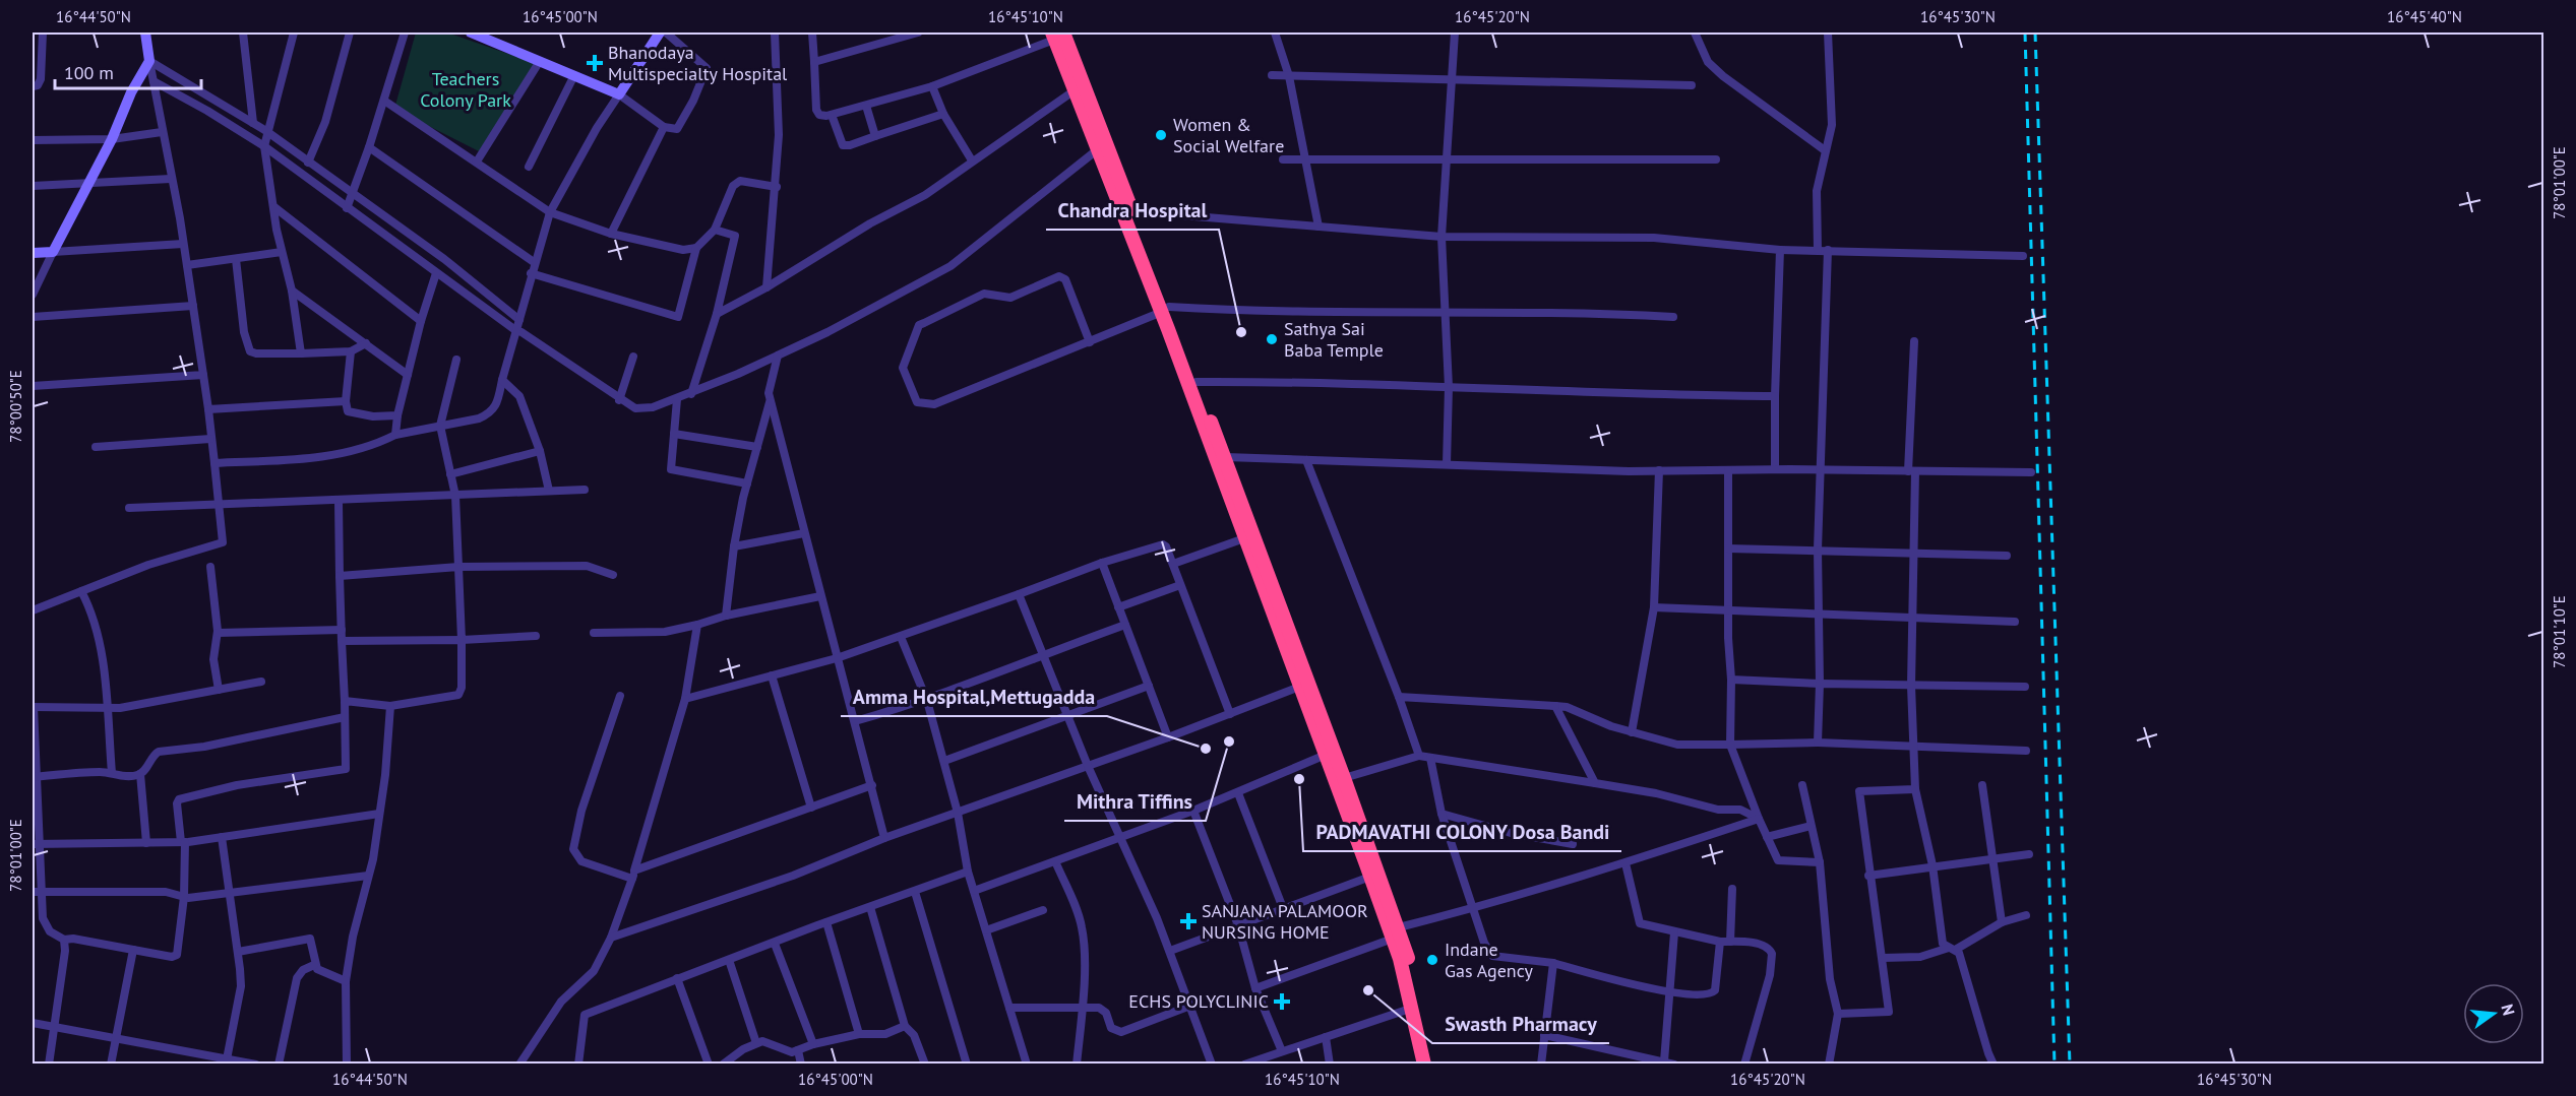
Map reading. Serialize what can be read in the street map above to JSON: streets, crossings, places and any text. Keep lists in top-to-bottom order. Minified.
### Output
{"parks":["Teachers Colony Park"],"places":{"health":["Bhanodaya Multispecialty Hospital","SANJANA PALAMOOR NURSING HOME","ECHS POLYCLINIC"],"other":["Women & Social Welfare","Chandra Hospital","Sathya Sai Baba Temple","Mithra Tiffins","Amma Hospital,Mettugadda","PADMAVATHI COLONY Dosa Bandi","Indane Gas Agency","Swasth Pharmacy"]},"scale_bar":"100 m","north":"right","coordinates":["16°44'50\"N","16°45'00\"N","16°45'10\"N","16°45'20\"N","16°45'30\"N","16°45'40\"N","78°01'00\"E","78°00'50\"E","78°01'10\"E"]}
